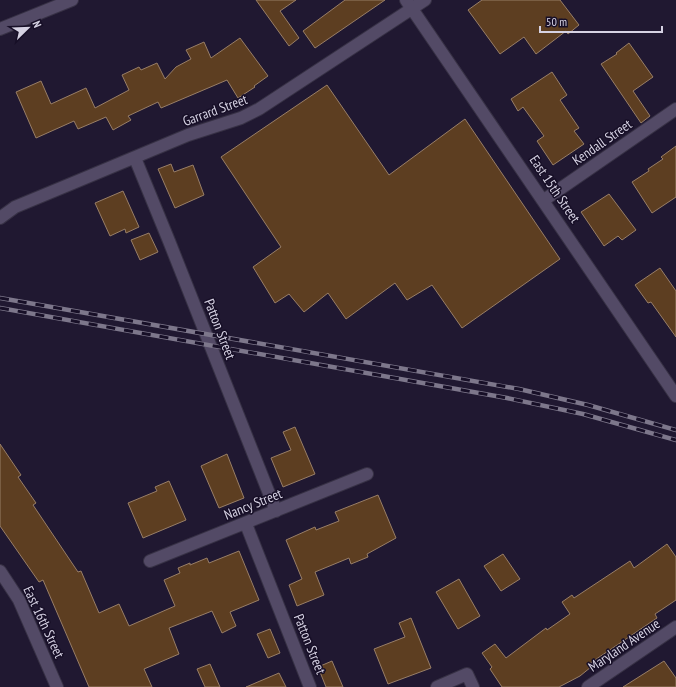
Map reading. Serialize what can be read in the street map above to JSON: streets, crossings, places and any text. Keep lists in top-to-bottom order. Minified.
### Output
{"streets":{"street":["Garrard Street","Kendall Street","East 15th Street","Patton Street","Nancy Street","East 16th Street","Maryland Avenue"]},"crossings":[["Garrard Street","East 15th Street"],["Garrard Street","Patton Street"],["Kendall Street","East 15th Street"],["Patton Street","Nancy Street"]],"scale_bar":"50 m","north":"top right"}
